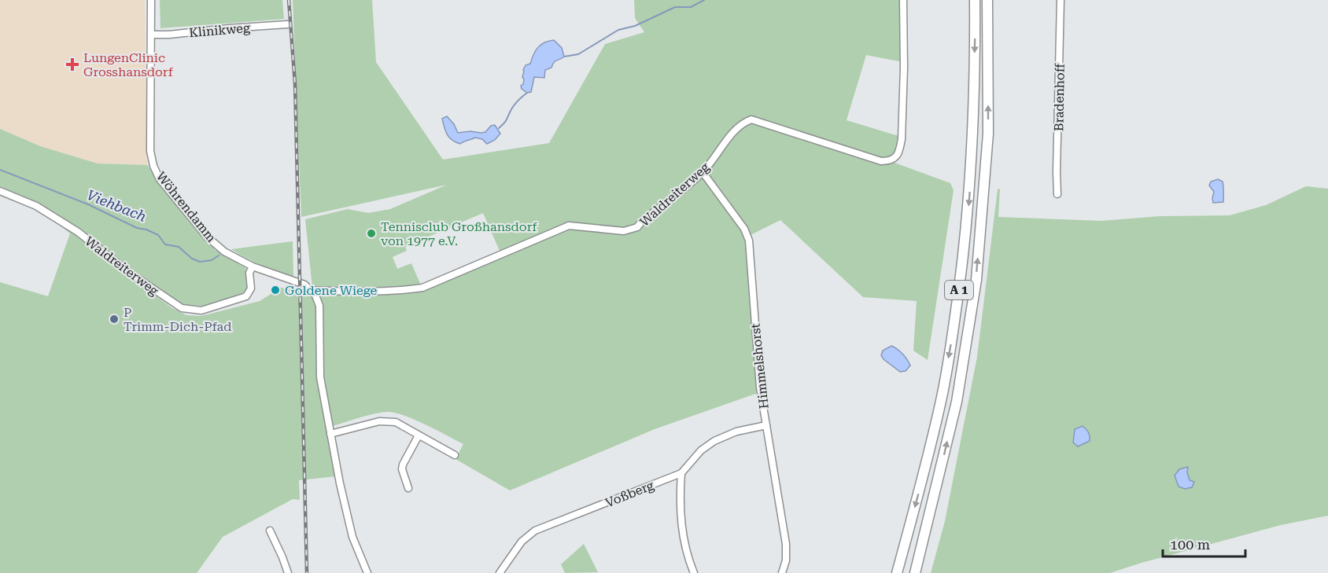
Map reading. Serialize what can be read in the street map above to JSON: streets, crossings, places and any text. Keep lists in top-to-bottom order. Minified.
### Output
{"streets":{"highway":["A 1"],"street":["Klinikweg","Bradenhoff","Waldreiterweg","Wöhrendamm","Himmelshorst","Voßberg"]},"crossings":[["Klinikweg","Wöhrendamm"],["Waldreiterweg","Wöhrendamm"],["Waldreiterweg","Himmelshorst"],["Himmelshorst","Voßberg"]],"water":["Viehbach"],"places":{"health":["LungenClinic Grosshansdorf"],"other":["Tennisclub Großhansdorf von 1977 e.V.","Goldene Wiege","P Trimm-Dich-Pfad"]},"scale_bar":"100 m"}
